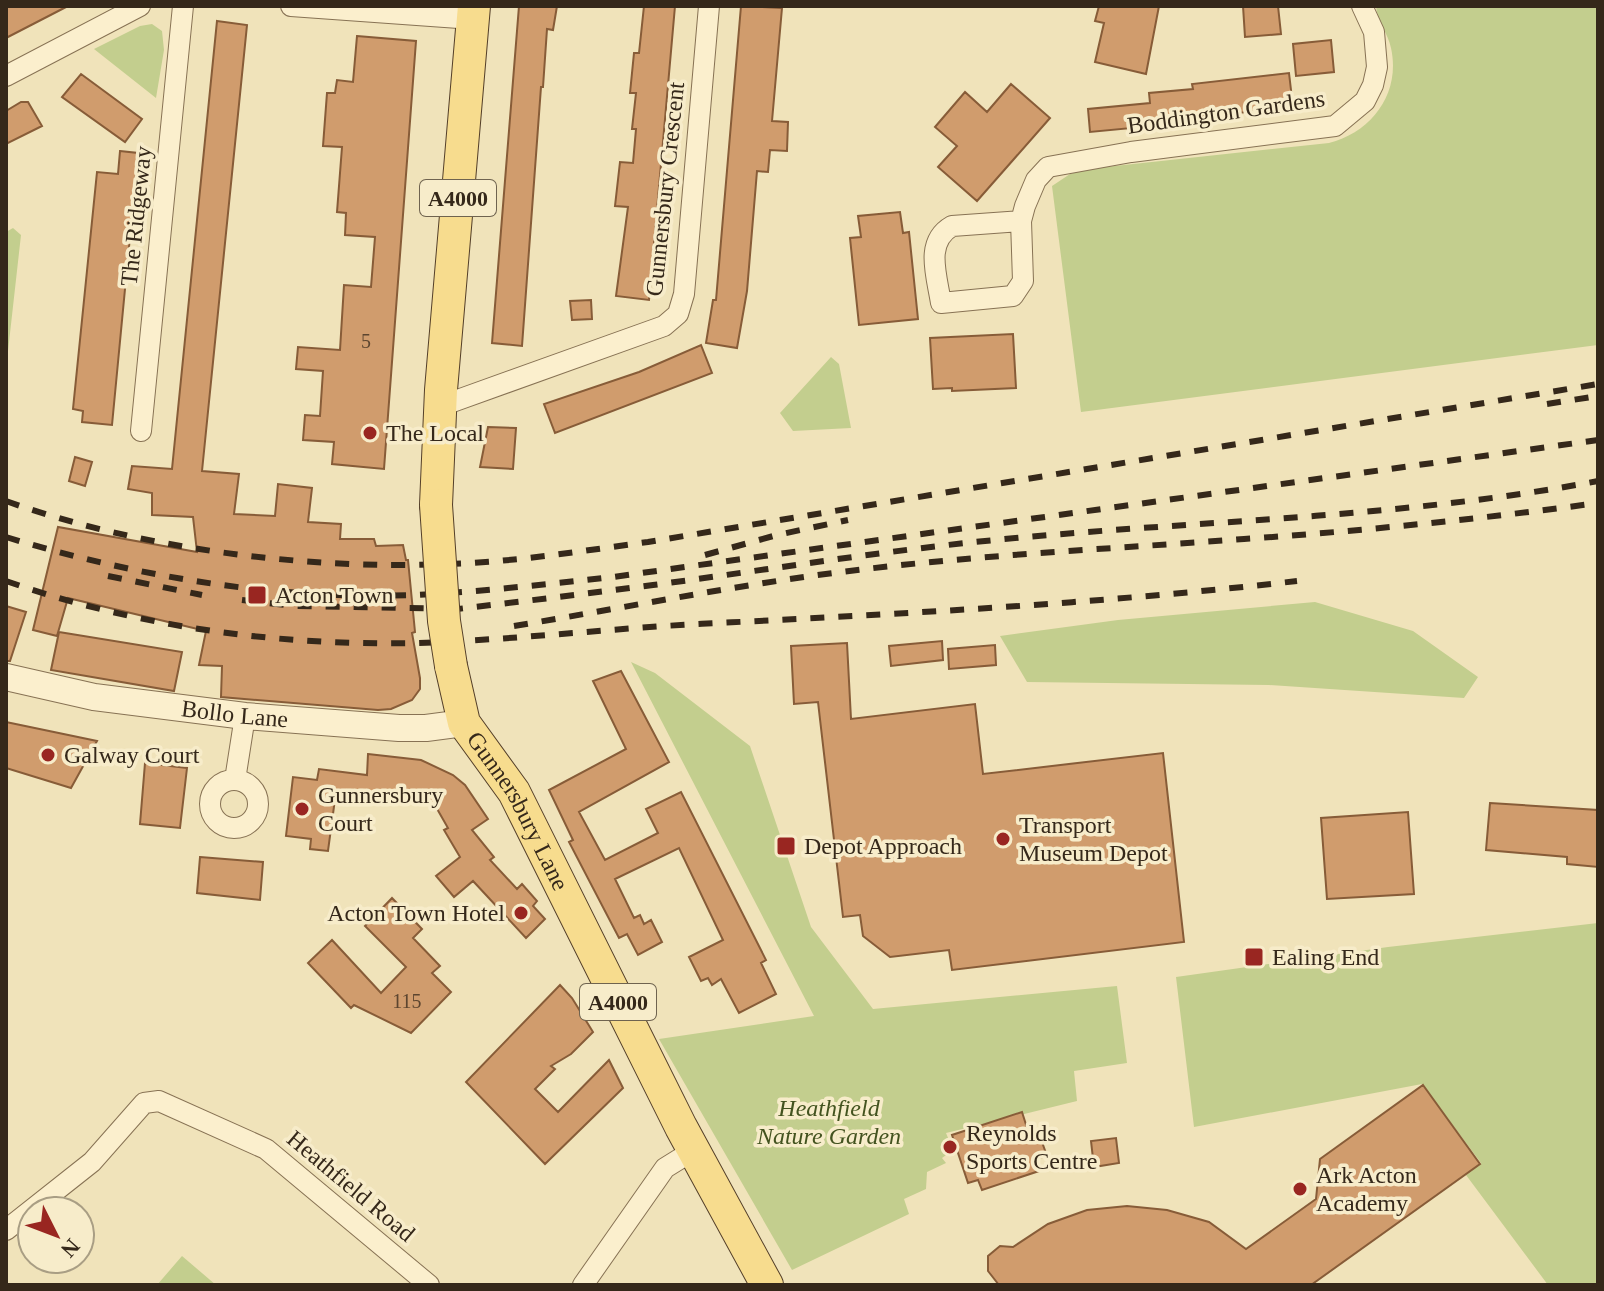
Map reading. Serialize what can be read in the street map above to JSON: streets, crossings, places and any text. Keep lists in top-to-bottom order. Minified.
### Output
{"streets":{"main road":["A4000","Gunnersbury Lane"],"street":["Boddington Gardens","Gunnersbury Crescent","The Ridgeway","Bollo Lane","Heathfield Road"]},"crossings":[["Gunnersbury Crescent","Gunnersbury Lane"],["Bollo Lane","Gunnersbury Lane"]],"parks":["Heathfield Nature Garden"],"places":{"other":["The Local","Galway Court","Gunnersbury Court","Transport Museum Depot","Acton Town Hotel","Reynolds Sports Centre","Ark Acton Academy"],"transit":["Acton Town","Depot Approach","Ealing End"]},"house_numbers":["5","115"],"north":"bottom right"}
